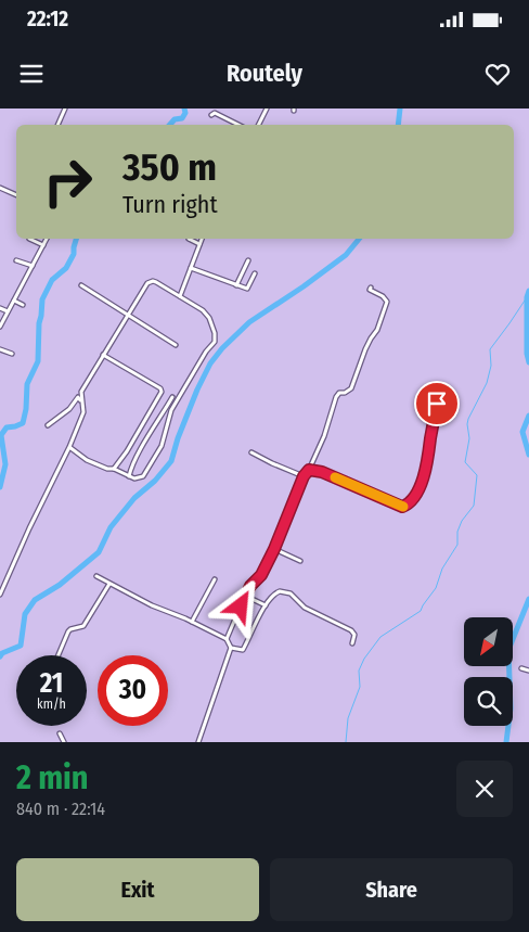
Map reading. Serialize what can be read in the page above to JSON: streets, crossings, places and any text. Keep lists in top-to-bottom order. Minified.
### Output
{"north":"bottom left","page":{"status":"22:12","header":"Routely","turn":["350 m","Turn right"],"speed":"21 km/h","limit":"30","heading":["2 min","840 m · 22:14"],"buttons":["Exit","Share"]}}
